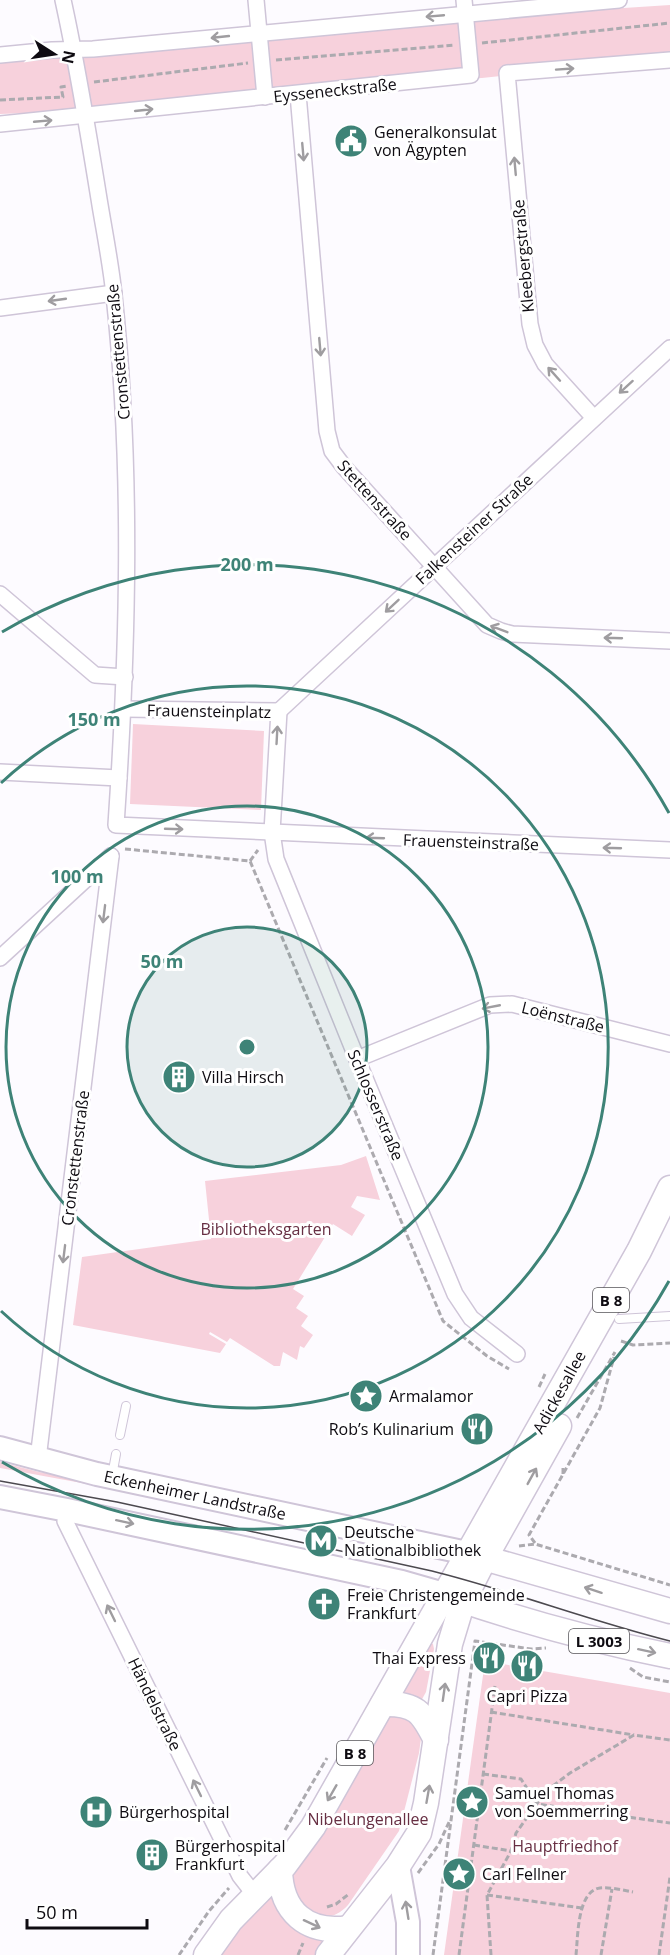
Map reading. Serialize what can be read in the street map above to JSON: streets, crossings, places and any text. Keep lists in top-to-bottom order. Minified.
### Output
{"streets":{"main road":["B 8","Adickesallee","Eckenheimer Landstraße","L 3003"],"street":["Eysseneckstraße","Kleebergstraße","Cronstettenstraße","Stettenstraße","Falkensteiner Straße","Frauensteinplatz","Frauensteinstraße","Loënstraße","Schlosserstraße","Händelstraße"]},"crossings":[["Eysseneckstraße","Cronstettenstraße"],["Eysseneckstraße","Stettenstraße"],["Kleebergstraße","Falkensteiner Straße"],["Cronstettenstraße","Frauensteinplatz"],["Cronstettenstraße","Eckenheimer Landstraße"],["Stettenstraße","Falkensteiner Straße"],["Falkensteiner Straße","Frauensteinplatz"],["Frauensteinplatz","Frauensteinstraße"],["Frauensteinplatz","Schlosserstraße"],["Frauensteinstraße","Schlosserstraße"],["Loënstraße","Schlosserstraße"],["B 8","Adickesallee"],["B 8","L 3003"],["B 8","Händelstraße"],["Adickesallee","Eckenheimer Landstraße"],["Adickesallee","L 3003"]],"one_way":["Cronstettenstraße","Falkensteiner Straße","Frauensteinstraße","Loënstraße","Händelstraße"],"parks":["Bibliotheksgarten","Nibelungenallee","Hauptfriedhof"],"places":{"public building":["Generalkonsulat von Ägypten"],"building":["Villa Hirsch","Bürgerhospital Frankfurt"],"place":["Armalamor","Samuel Thomas von Soemmerring","Carl Fellner"],"restaurant":["Rob’s Kulinarium","Thai Express","Capri Pizza"],"metro station":["Deutsche Nationalbibliothek"],"church":["Freie Christengemeinde Frankfurt"],"hospital":["Bürgerhospital"]},"scale_bar":"50 m","north":"right","rings":["200 m","150 m","100 m","50 m"]}
